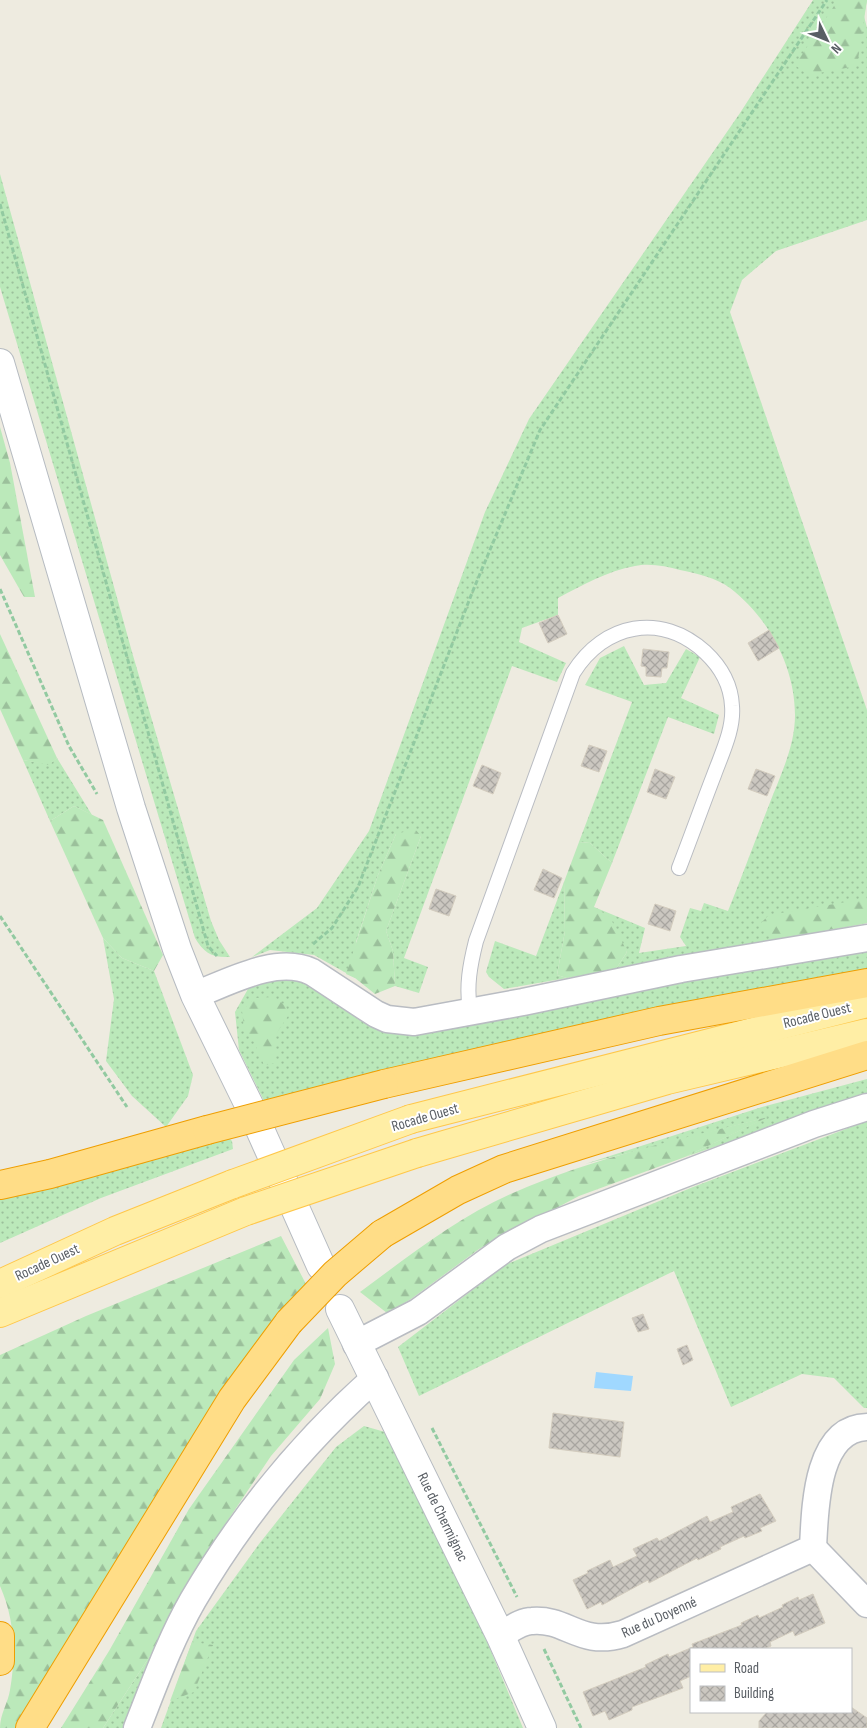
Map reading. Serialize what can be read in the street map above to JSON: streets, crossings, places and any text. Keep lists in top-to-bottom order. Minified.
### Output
{"streets":{"main road":["Rocade Ouest"],"street":["Rue de Chermignac","Rue du Doyenné"]},"crossings":[["Rue de Chermignac","Rue du Doyenné"]],"legend":["Road","Building"],"north":"bottom right"}
